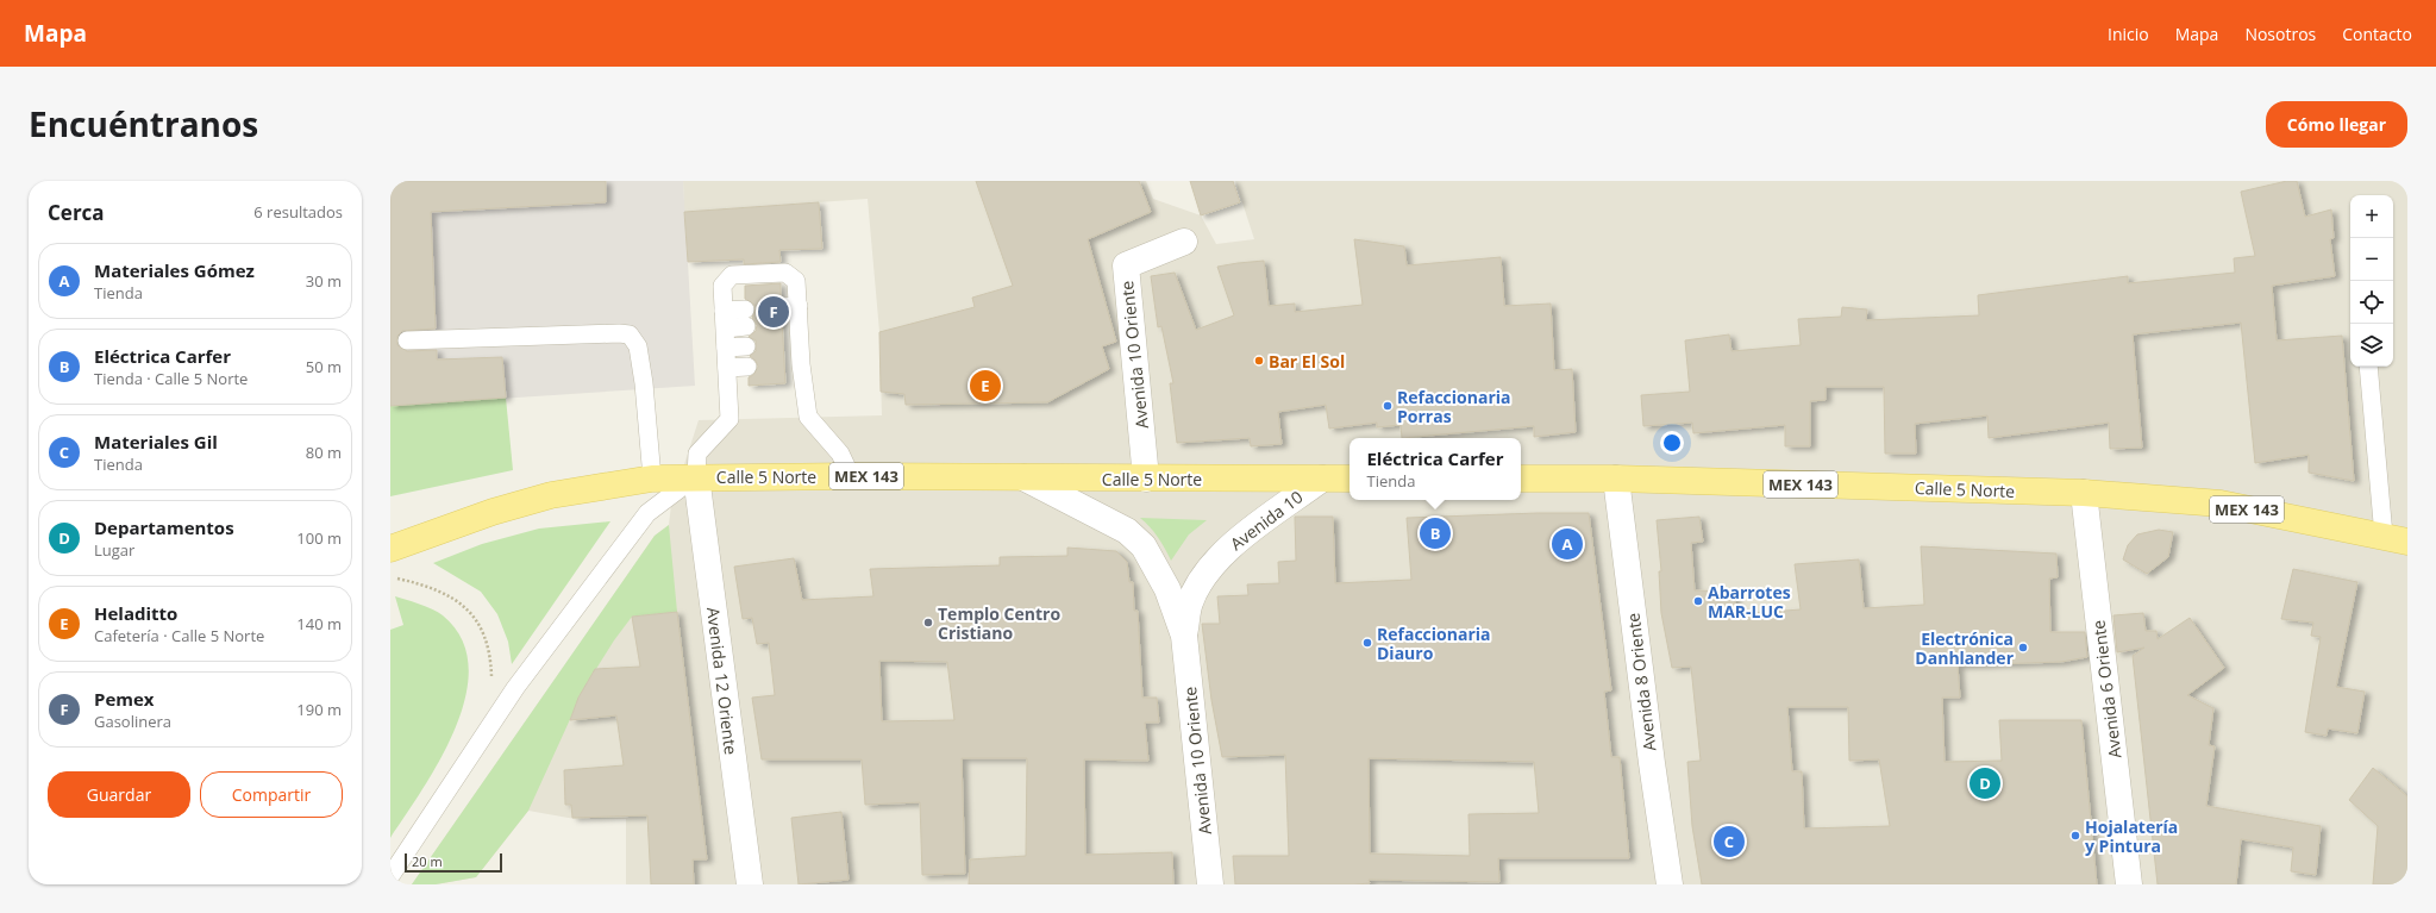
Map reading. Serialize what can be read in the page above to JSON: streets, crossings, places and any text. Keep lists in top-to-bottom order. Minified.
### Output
{"streets":{"main road":["Calle 5 Norte","MEX 143"],"street":["Avenida 10 Oriente","Avenida 10","Avenida 12 Oriente","Avenida 8 Oriente","Avenida 6 Oriente"]},"crossings":[["Avenida 10 Oriente","Calle 5 Norte"],["Avenida 10 Oriente","Avenida 10"],["Calle 5 Norte","Avenida 10"],["Calle 5 Norte","Avenida 12 Oriente"],["Calle 5 Norte","Avenida 8 Oriente"],["Calle 5 Norte","Avenida 6 Oriente"]],"places":["Bar El Sol","Refaccionaria Porras","Abarrotes MAR-LUC","Templo Centro Cristiano","Refaccionaria Diauro","Electrónica Danhlander","Hojalatería y Pintura"],"scale_bar":"20 m","page":{"header":"Mapa","nav":["Inicio","Mapa","Nosotros","Contacto"],"title":"Encuéntranos","buttons":["Cómo llegar",["Guardar","Compartir"]],"heading":["Cerca","6 resultados"],"map_buttons":["+","−"],"list":[{"mark":"A","name":"Materiales Gómez","note":"Tienda","value":"30 m"},{"mark":"B","name":"Eléctrica Carfer","note":"Tienda · Calle 5 Norte","value":"50 m"},{"mark":"C","name":"Materiales Gil","note":"Tienda","value":"80 m"},{"mark":"D","name":"Departamentos","note":"Lugar","value":"100 m"},{"mark":"E","name":"Heladitto","note":"Cafetería · Calle 5 Norte","value":"140 m"},{"mark":"F","name":"Pemex","note":"Gasolinera","value":"190 m"}],"pins":["F","E","B","A","D","C"],"popup":["Eléctrica Carfer","Tienda"],"scale":"20 m"}}
